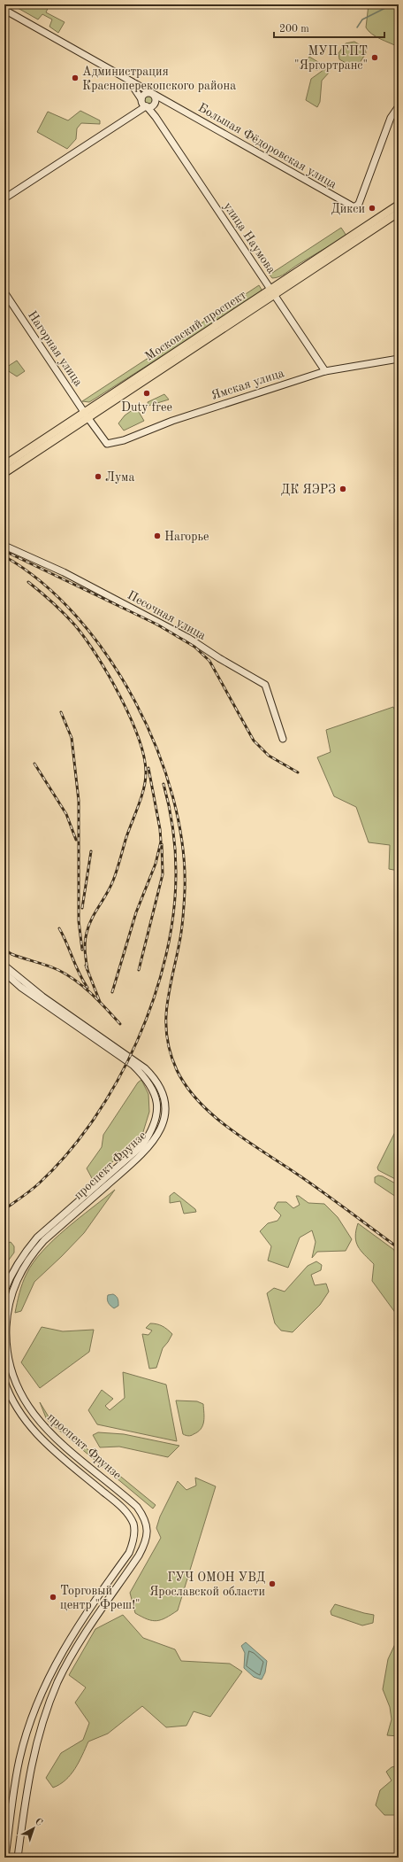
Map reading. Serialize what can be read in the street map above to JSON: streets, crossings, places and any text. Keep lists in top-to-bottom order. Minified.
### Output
{"streets":{"main road":["Большая Фёдоровская улица","улица Наумова","Московский проспект","Нагорная улица","Ямская улица","Песочная улица","проспект Фрунзе"]},"crossings":[["Большая Фёдоровская улица","улица Наумова"],["улица Наумова","Московский проспект"],["улица Наумова","Ямская улица"],["Московский проспект","Нагорная улица"],["Нагорная улица","Ямская улица"]],"places":["МУП ГПТ \"Яргортранс\"","Администрация Красноперекопского района","Дикси","Duty free","Лума","ДК ЯЭРЗ","Нагорье","ГУЧ ОМОН УВД Ярославской области","Торговый центр \"Фреш!\""],"scale_bar":"200 m","north":"top right"}
